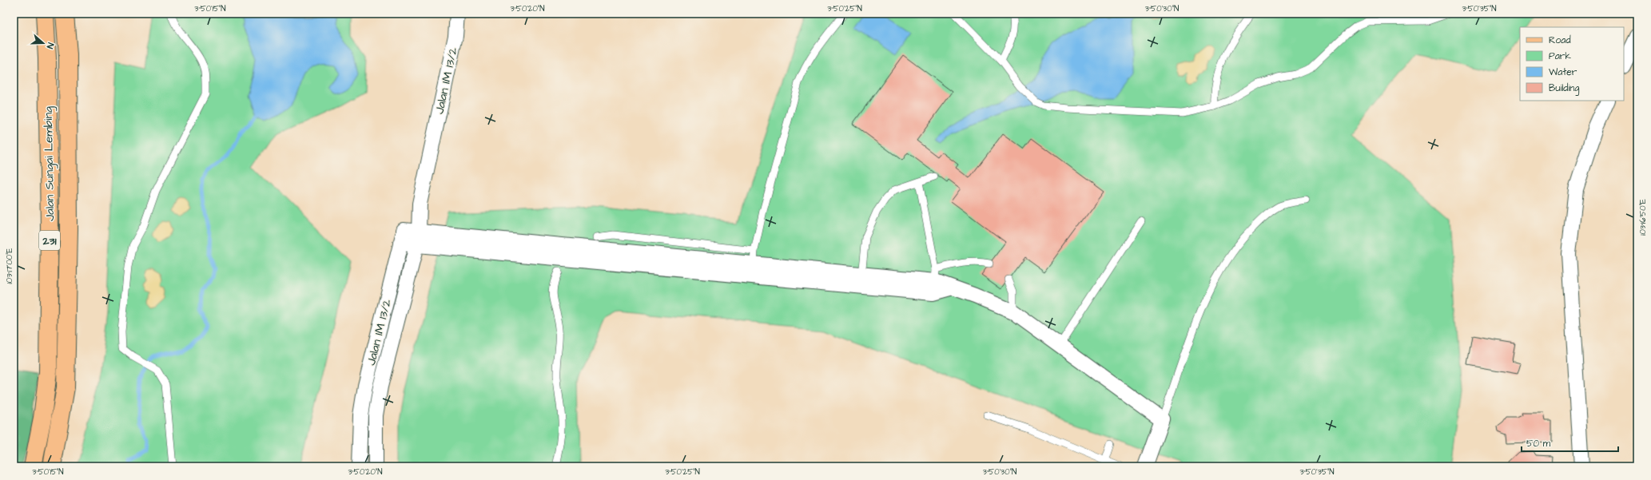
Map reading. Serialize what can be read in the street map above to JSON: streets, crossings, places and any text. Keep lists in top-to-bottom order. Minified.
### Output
{"streets":{"main road":["Jalan Sungai Lembing","231"],"street":["Jalan IM 13/2"]},"legend":["Road","Park","Water","Building"],"scale_bar":"50 m","north":"right","coordinates":["3°50'15\"N","3°50'20\"N","3°50'25\"N","3°50'30\"N","3°50'35\"N","103°16'50\"E","103°17'00\"E"]}
